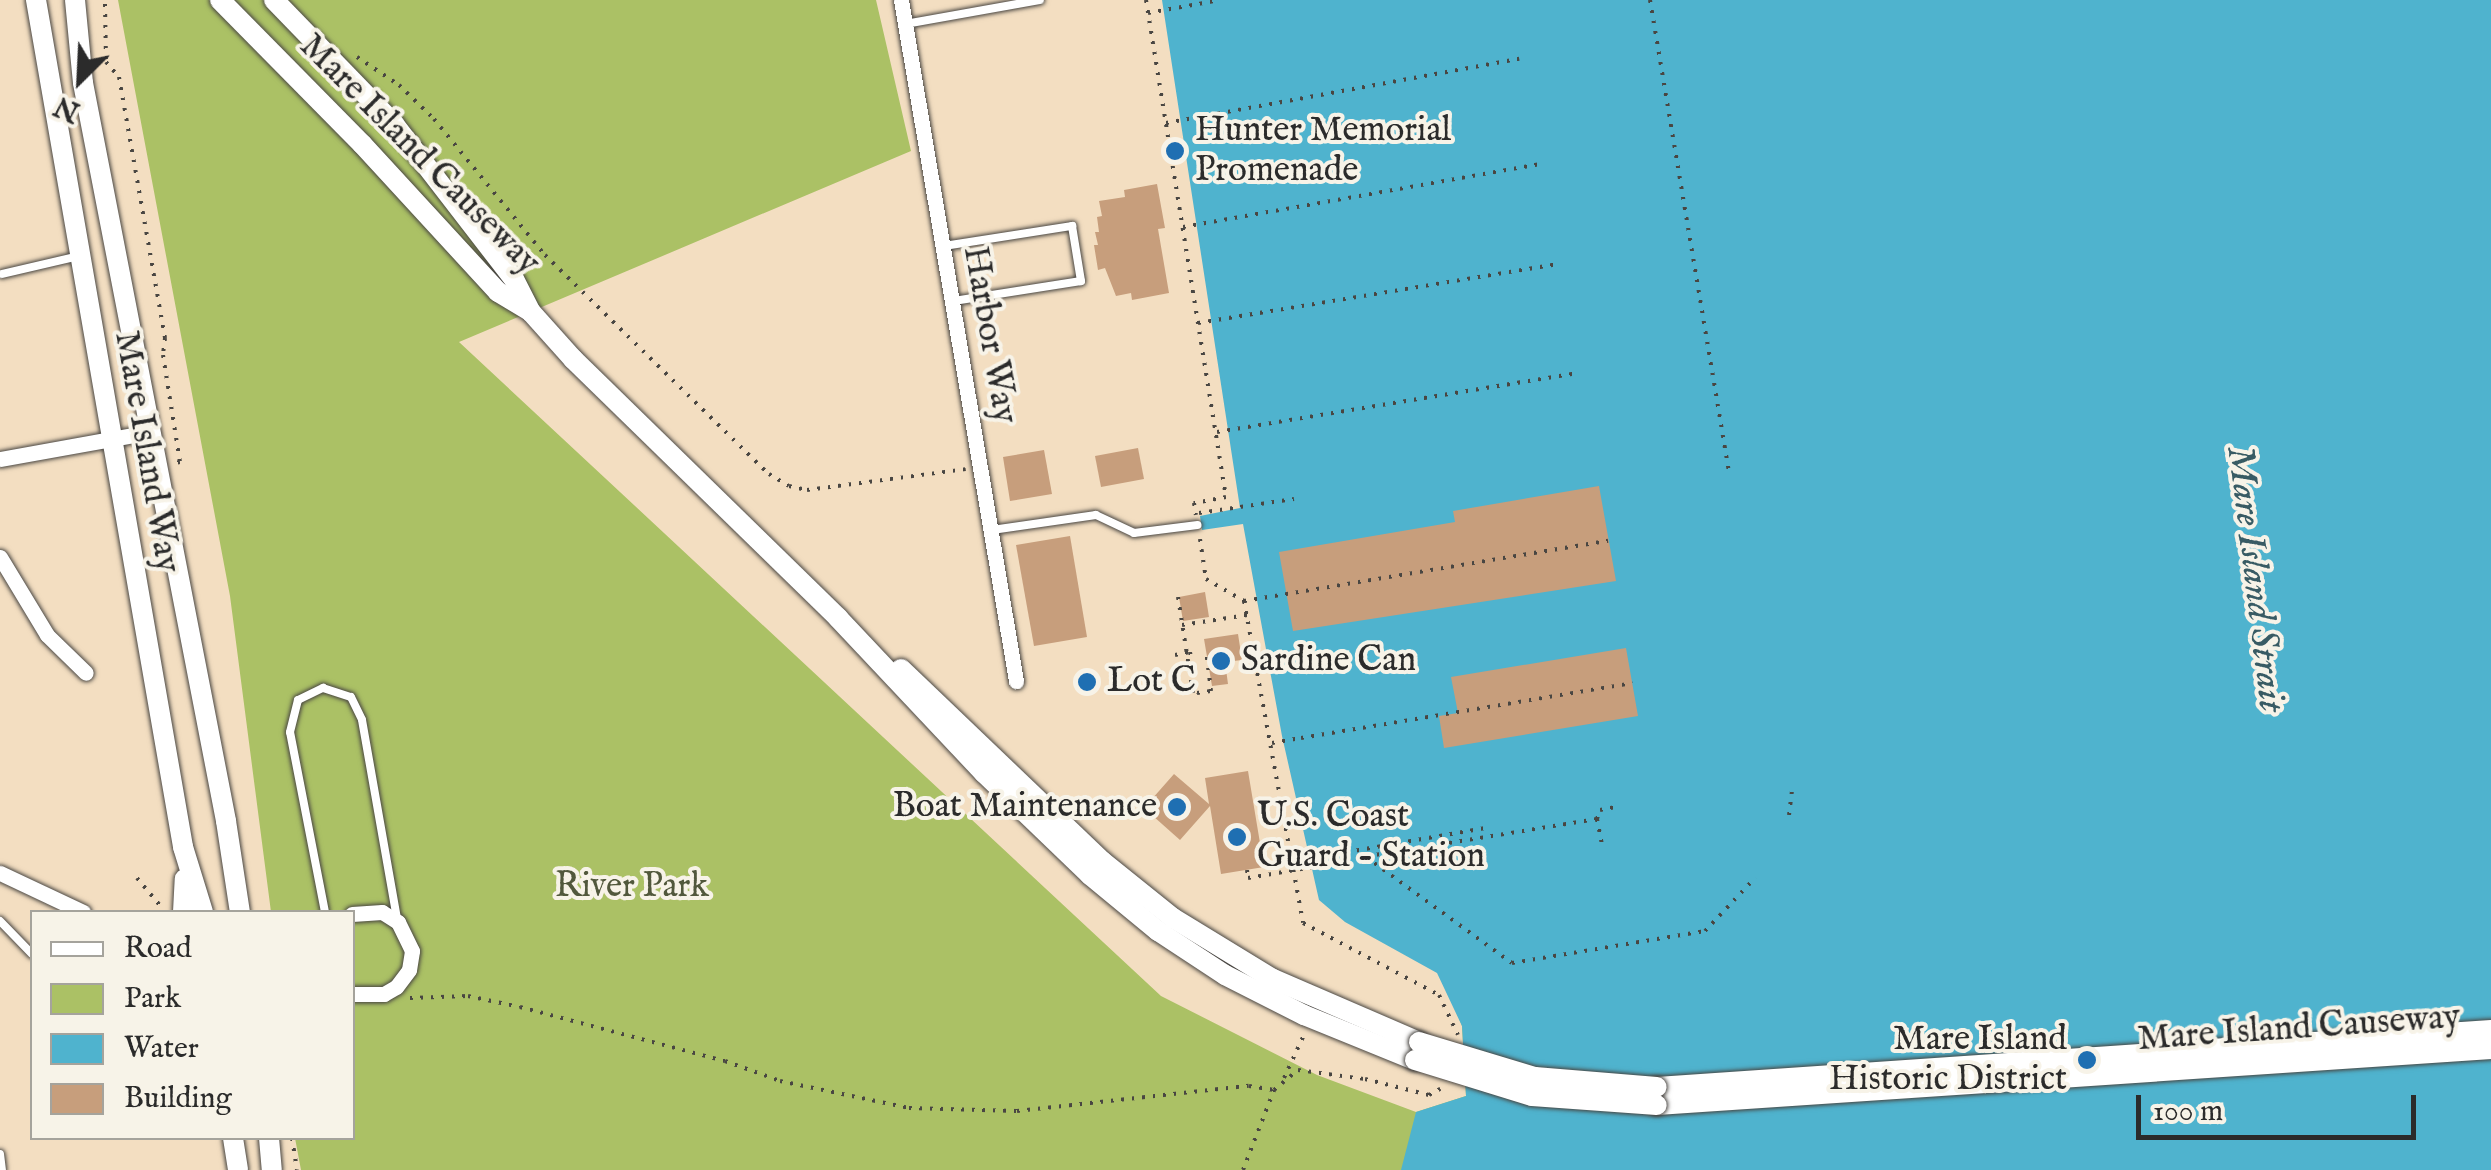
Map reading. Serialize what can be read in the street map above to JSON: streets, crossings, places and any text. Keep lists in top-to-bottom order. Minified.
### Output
{"streets":{"main road":["Mare Island Causeway","Mare Island Way"],"street":["Harbor Way"]},"water":["Mare Island Strait"],"parks":["River Park"],"places":["Hunter Memorial Promenade","Sardine Can","Lot C","Boat Maintenance","U.S. Coast Guard - Station","Mare Island Historic District"],"legend":["Road","Park","Water","Building"],"scale_bar":"100 m","north":"bottom left"}
